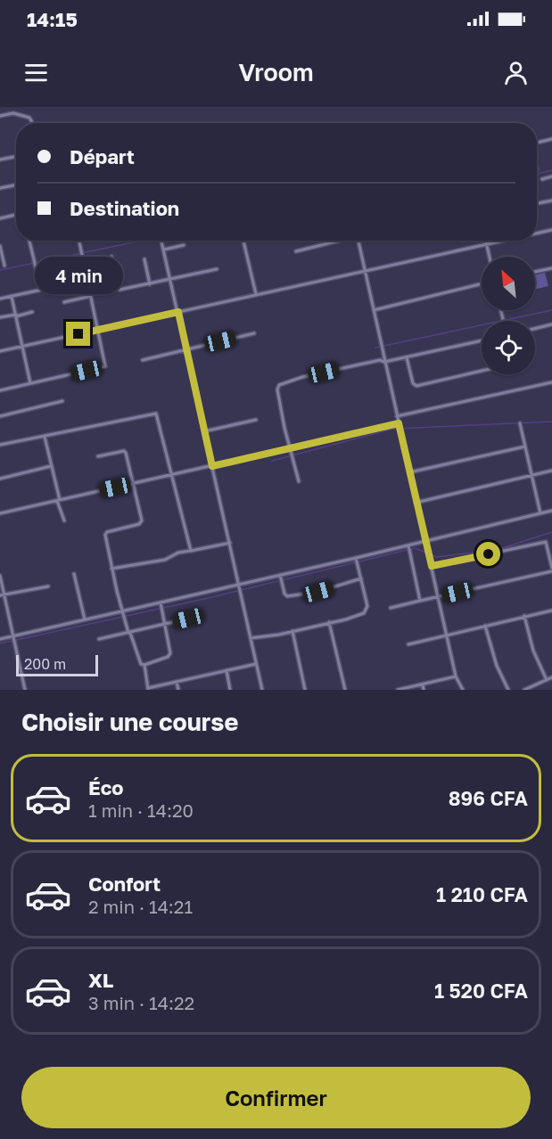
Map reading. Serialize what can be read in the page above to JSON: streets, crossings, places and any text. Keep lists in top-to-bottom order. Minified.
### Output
{"scale_bar":"200 m","north":"top left","page":{"status":"14:15","header":"Vroom","banner":["Départ","Destination"],"bubble":"4 min","scale":"200 m","heading":"Choisir une course","list":[{"name":"Éco","note":"1 min · 14:20","value":"896 CFA"},{"name":"Confort","note":"2 min · 14:21","value":"1 210 CFA"},{"name":"XL","note":"3 min · 14:22","value":"1 520 CFA"}],"buttons":"Confirmer"}}
